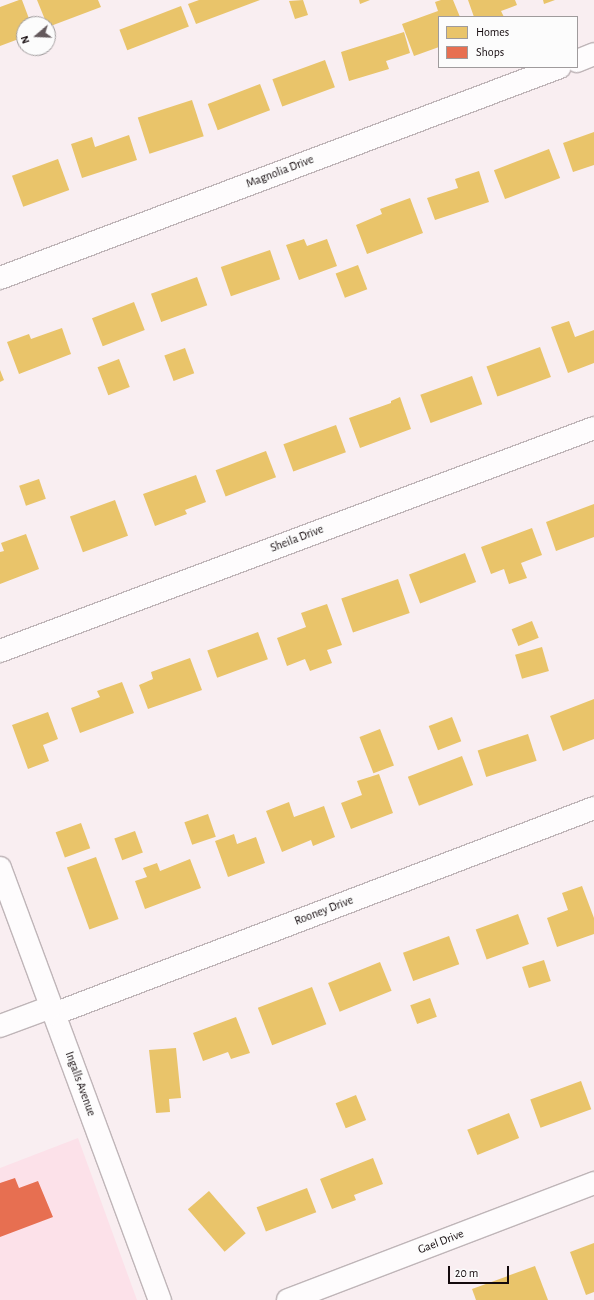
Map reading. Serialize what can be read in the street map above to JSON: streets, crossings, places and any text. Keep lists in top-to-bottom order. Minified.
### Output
{"streets":{"street":["Magnolia Drive","Sheila Drive","Rooney Drive","Ingalls Avenue","Gael Drive"]},"crossings":[["Rooney Drive","Ingalls Avenue"]],"legend":["Homes","Shops"],"scale_bar":"20 m","north":"left"}
